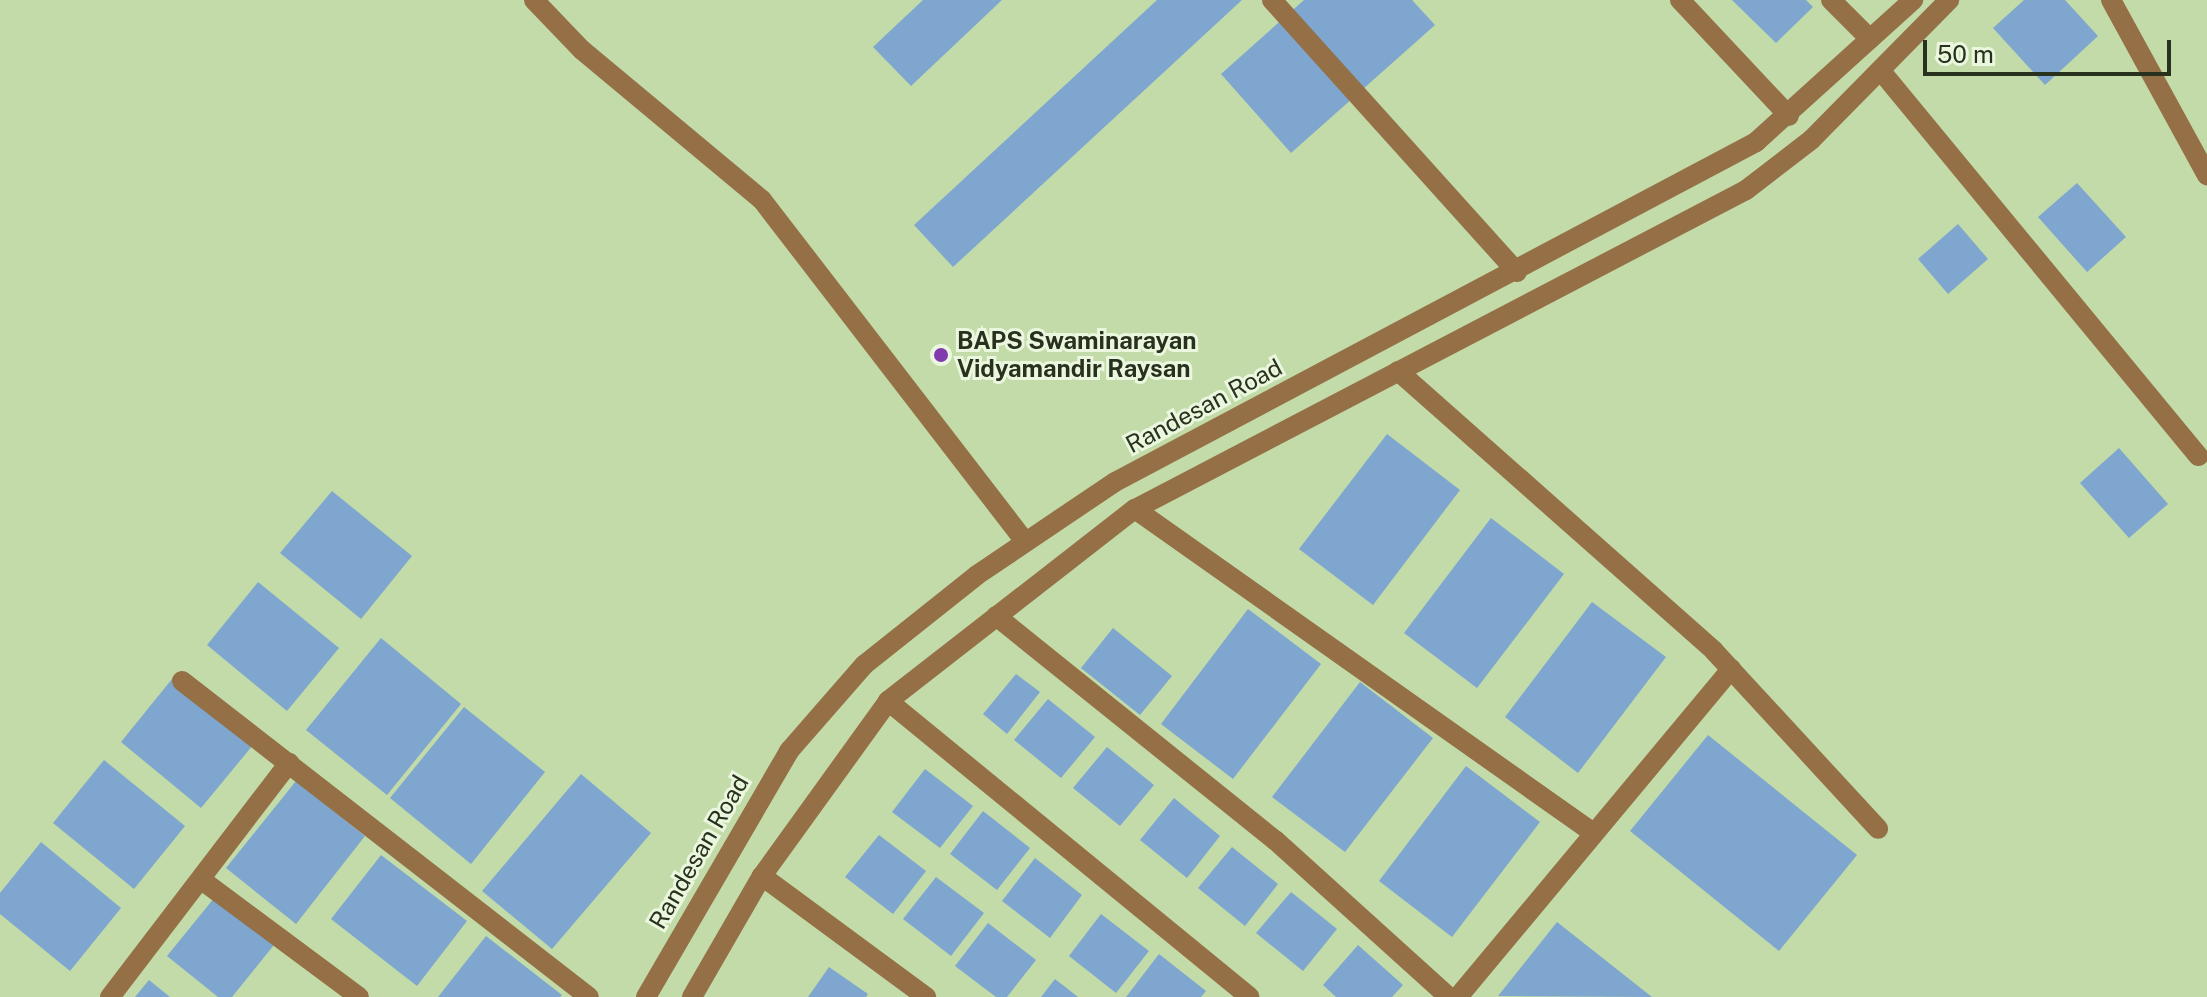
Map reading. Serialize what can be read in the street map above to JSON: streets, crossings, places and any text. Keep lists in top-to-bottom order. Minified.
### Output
{"streets":{"street":["Randesan Road"]},"places":["BAPS Swaminarayan Vidyamandir Raysan"],"scale_bar":"50 m"}
